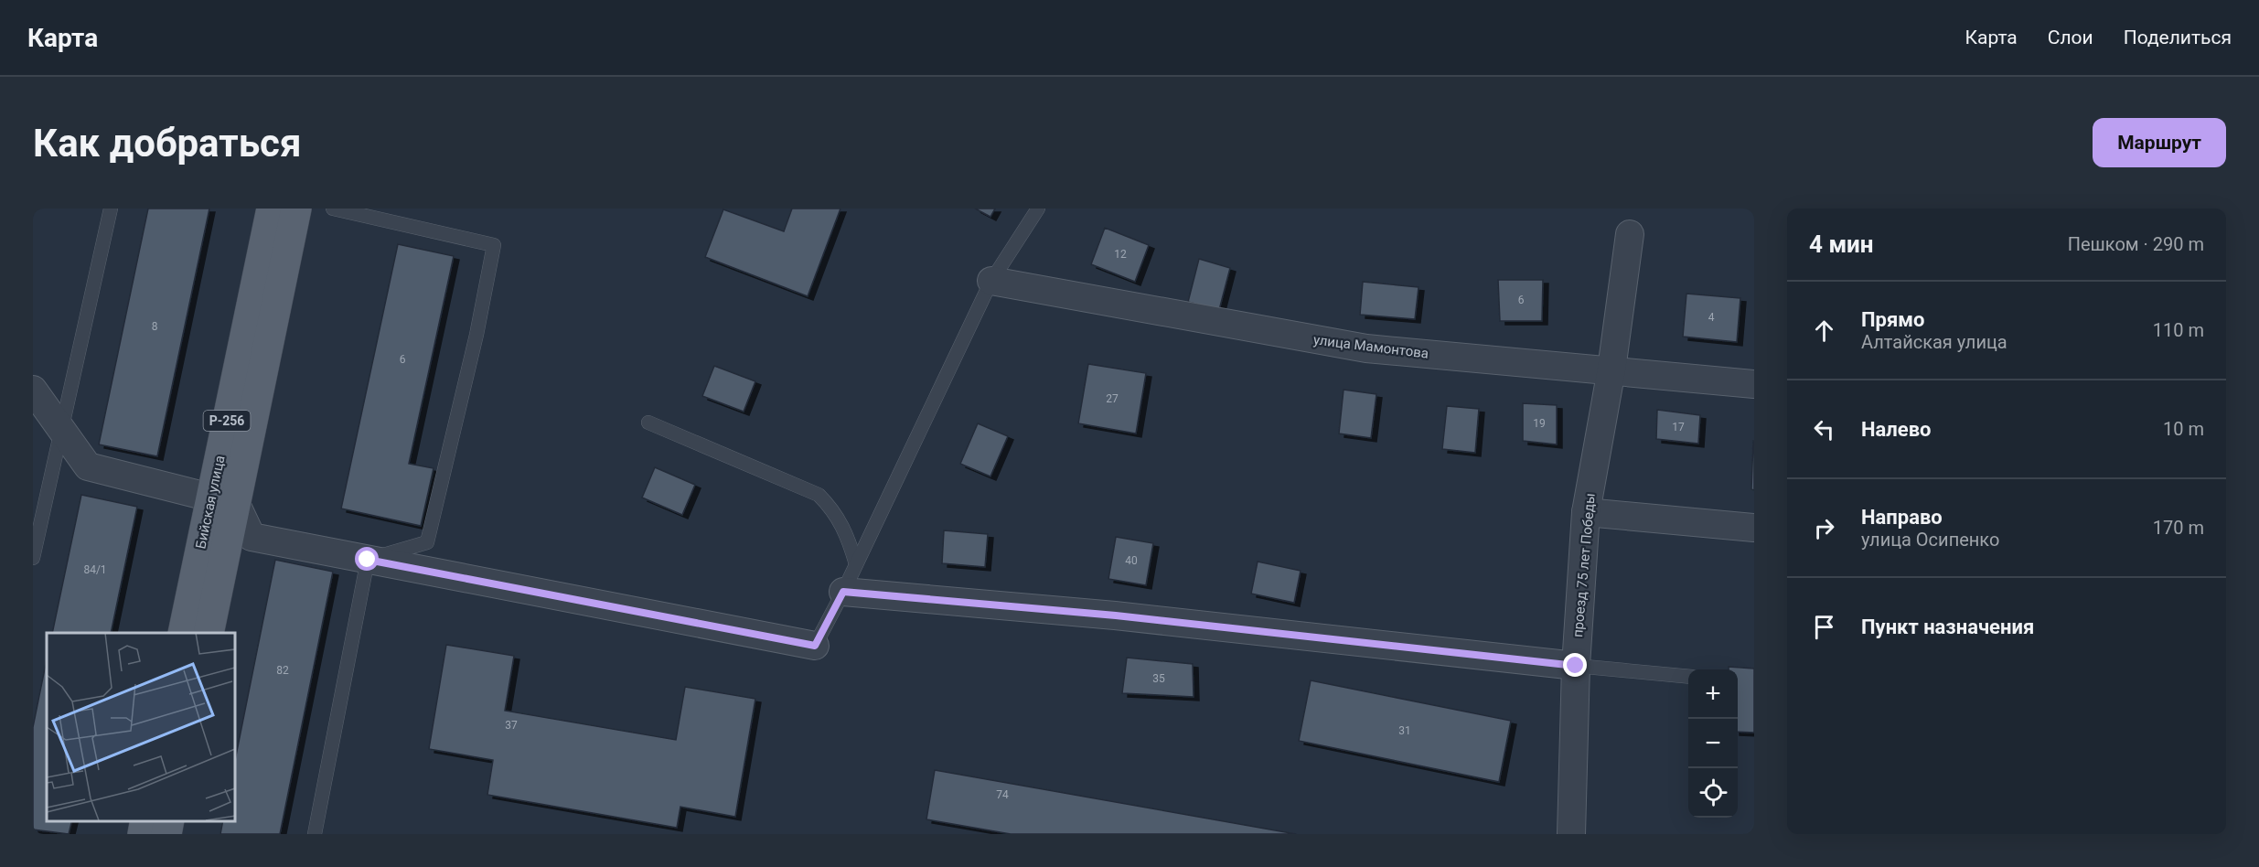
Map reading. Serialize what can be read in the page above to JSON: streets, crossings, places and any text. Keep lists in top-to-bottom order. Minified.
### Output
{"streets":{"main road":["Р-256","Бийская улица"],"street":["улица Мамонтова","проезд 75 лет Победы"]},"crossings":[["улица Мамонтова","проезд 75 лет Победы"]],"house_numbers":["12","6","4","8","6","27","19","17","40","84/1","82","35","37","31","74"],"page":{"header":"Карта","nav":["Карта","Слои","Поделиться"],"buttons":"Маршрут","title":"Как добраться","heading":["4 мин","Пешком · 290 m"],"list":[["Прямо","Алтайская улица","110 m"],["Налево","10 m"],["Направо","улица Осипенко","170 m"],"Пункт назначения"],"map_buttons":["+","−"]}}
